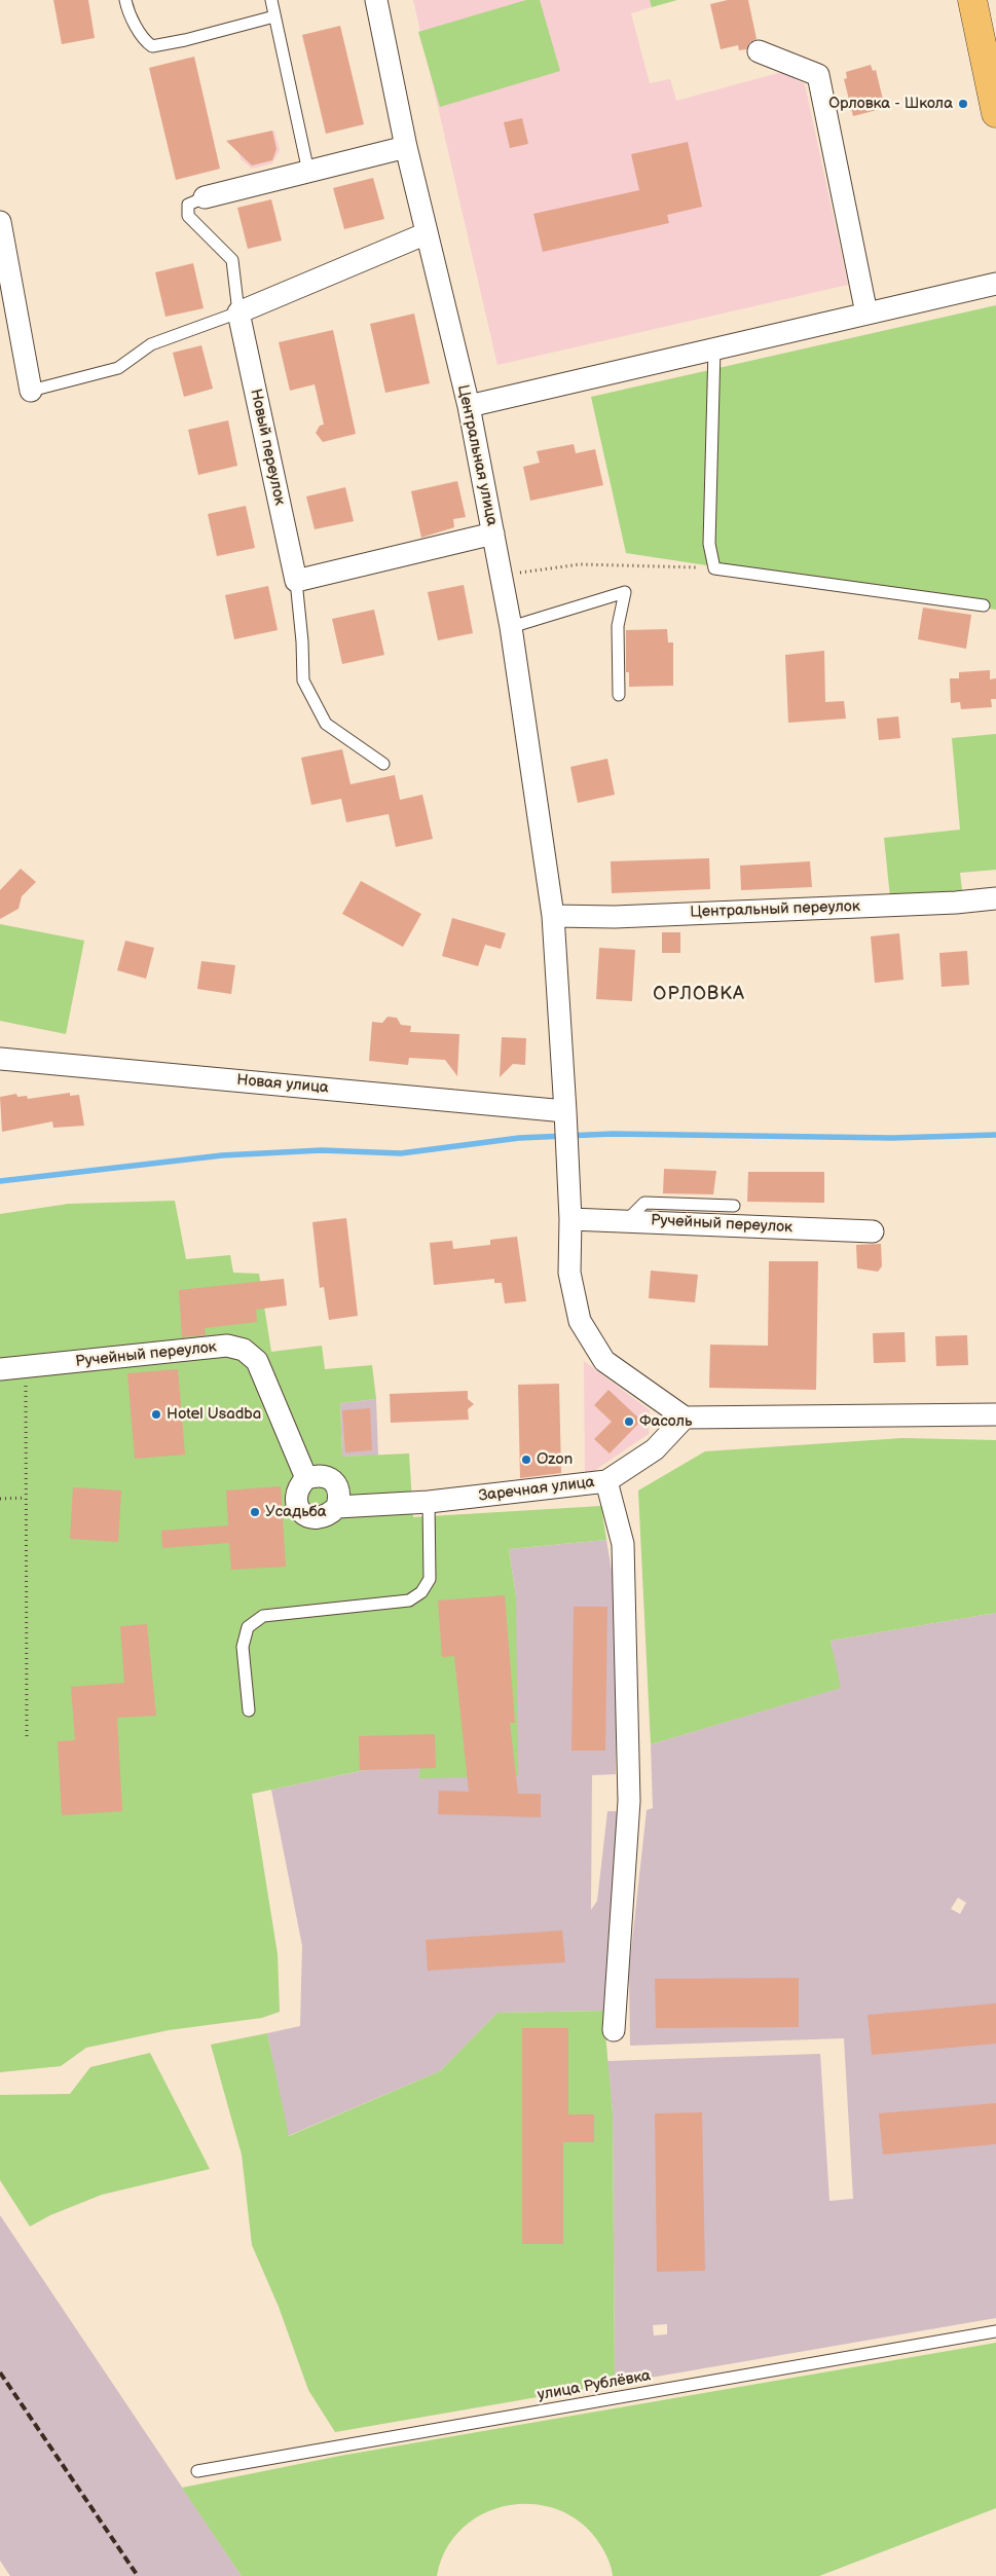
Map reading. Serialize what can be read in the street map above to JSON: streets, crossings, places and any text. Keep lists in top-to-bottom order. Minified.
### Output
{"streets":{"street":["Новый переулок","Центральная улица","Центральный переулок","Новая улица","Ручейный переулок","Заречная улица"],"lane":["улица Рублёвка"]},"crossings":[["Центральная улица","Центральный переулок"],["Центральная улица","Новая улица"],["Ручейный переулок","Заречная улица"]],"districts":["ОРЛОВКА"],"places":["Орловка - Школа","Hotel Usadba","Фасоль","Ozon","Усадьба"]}
